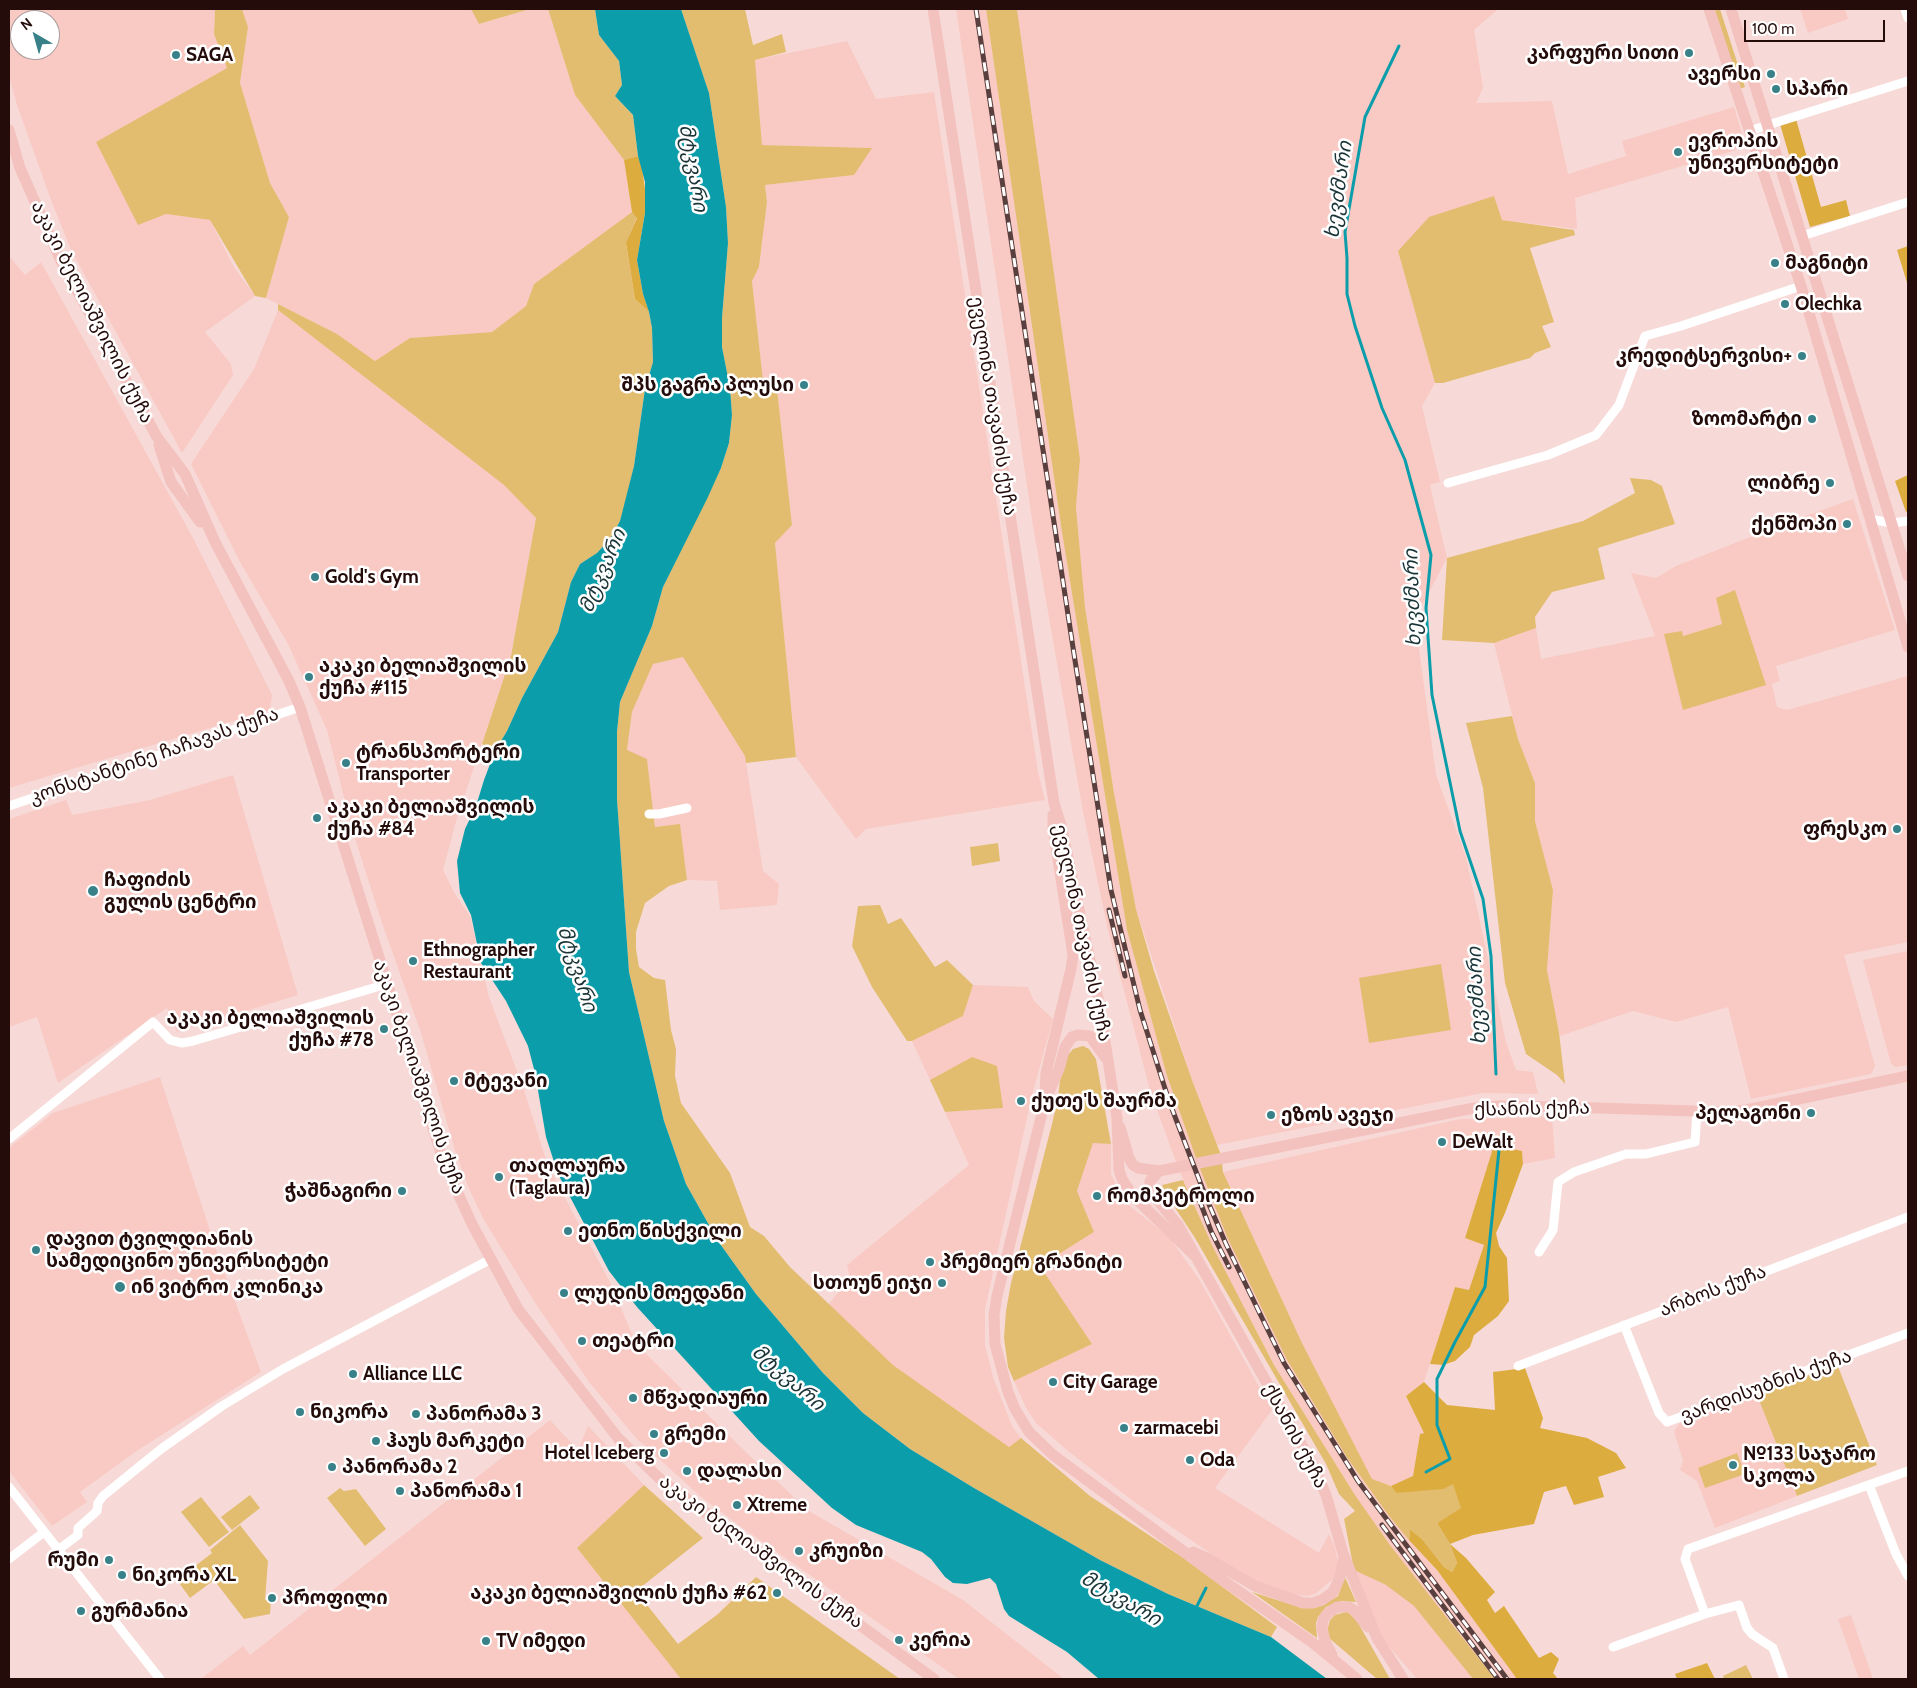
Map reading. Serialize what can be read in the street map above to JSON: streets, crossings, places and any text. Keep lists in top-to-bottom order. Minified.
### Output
{"streets":{"main road":["აკაკი ბელიაშვილის ქუჩა","ეველინა თავაძის ქუჩა","ქსანის ქუჩა"],"street":["კონსტანტინე ჩაჩავას ქუჩა","არბოს ქუჩა","ვარდისუბნის ქუჩა"]},"crossings":[["აკაკი ბელიაშვილის ქუჩა","კონსტანტინე ჩაჩავას ქუჩა"],["ეველინა თავაძის ქუჩა","ქსანის ქუჩა"],["არბოს ქუჩა","ვარდისუბნის ქუჩა"]],"water":["მტკვარი","ხევძმარი"],"places":["კარფური სითი","SAGA","ავერსი","სპარი","ევროპის უნივერსიტეტი","მაგნიტი","Olechka","კრედიტსერვისი+","შპს გაგრა პლუსი","ზოომარტი","ლიბრე","ქენშოპი","Gold's Gym","აკაკი ბელიაშვილის ქუჩა #115","ტრანსპორტერი Transporter","აკაკი ბელიაშვილის ქუჩა #84","ფრესკო","ჩაფიძის გულის ცენტრი","Ethnographer Restaurant","აკაკი ბელიაშვილის ქუჩა #78","მტევანი","ქუთე'ს შაურმა","პელაგონი","ეზოს ავეჯი","DeWalt","თაღლაურა (Taglaura)","ჭაშნაგირი","რომპეტროლი","ეთნო წისქვილი","დავით ტვილდიანის სამედიცინო უნივერსიტეტი","პრემიერ გრანიტი","სთოუნ ეიჯი","ინ ვიტრო კლინიკა","ლუდის მოედანი","თეატრი","Alliance LLC","City Garage","მწვადიაური","ნიკორა","პანორამა 3","zarmacebi","გრემი","ჰაუს მარკეტი","Hotel Iceberg","Oda","№133 საჯარო სკოლა","პანორამა 2","დალასი","პანორამა 1","Xtreme","კრუიზი","რუმი","ნიკორა XL","აკაკი ბელიაშვილის ქუჩა #62","პროფილი","გურმანია","კერია","TV იმედი"],"scale_bar":"100 m","north":"top left"}
